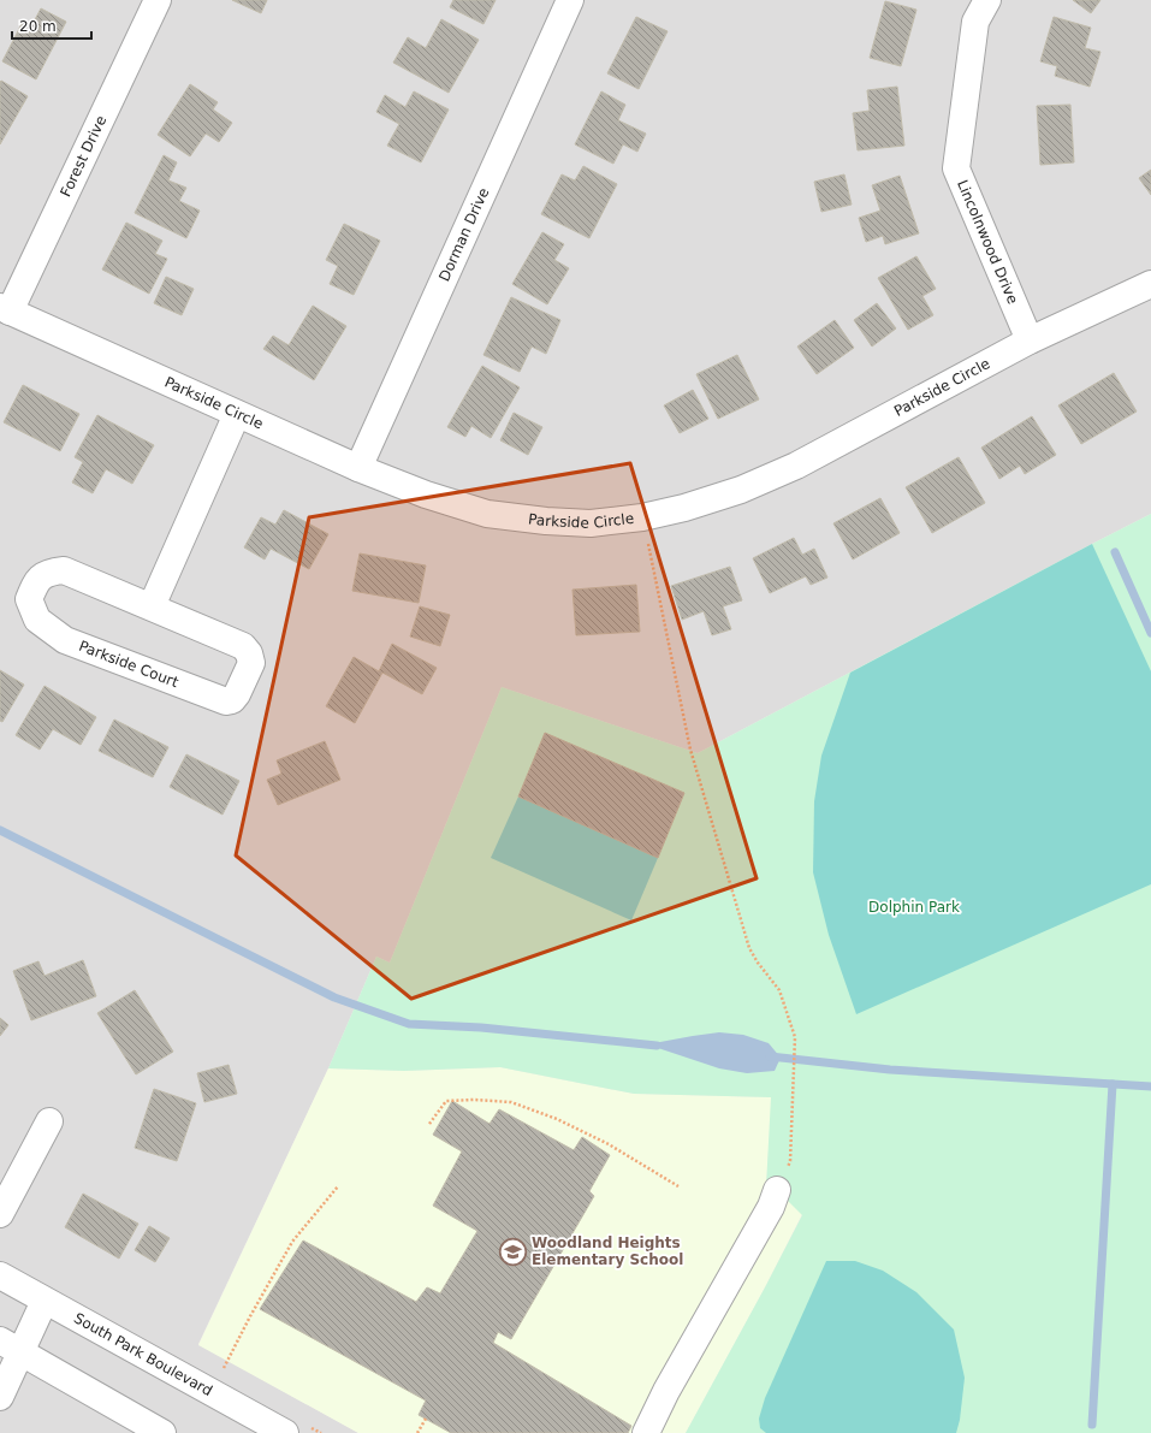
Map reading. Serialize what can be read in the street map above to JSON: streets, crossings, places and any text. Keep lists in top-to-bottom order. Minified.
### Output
{"streets":{"street":["Forest Drive","Dorman Drive","Lincolnwood Drive","Parkside Circle","Parkside Court","South Park Boulevard"]},"crossings":[["Forest Drive","Parkside Circle"],["Dorman Drive","Parkside Circle"],["Lincolnwood Drive","Parkside Circle"]],"parks":["Dolphin Park"],"places":{"school or university":["Woodland Heights Elementary School"]},"scale_bar":"20 m"}
